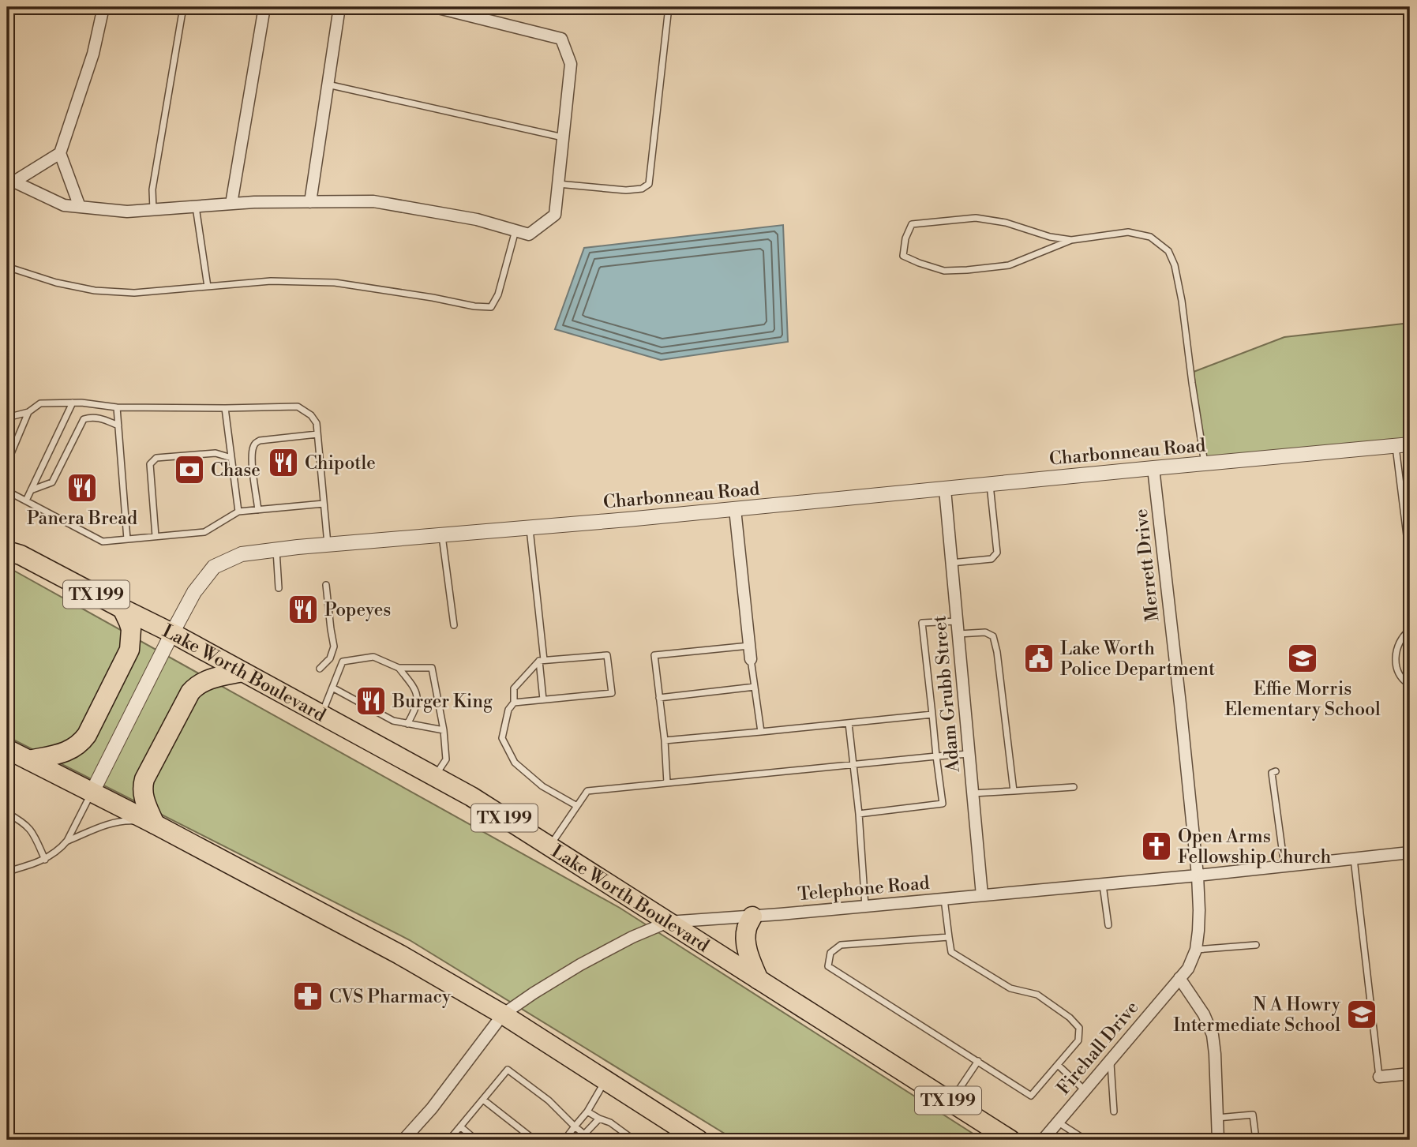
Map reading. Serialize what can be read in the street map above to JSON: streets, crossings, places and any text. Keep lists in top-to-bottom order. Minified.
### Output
{"streets":{"highway":["TX 199","Lake Worth Boulevard"],"street":["Charbonneau Road","Merrett Drive","Adam Grubb Street","Telephone Road","Firehall Drive"]},"crossings":[["Charbonneau Road","Merrett Drive"],["Charbonneau Road","Lake Worth Boulevard"],["Charbonneau Road","Adam Grubb Street"],["Merrett Drive","Telephone Road"],["Merrett Drive","Firehall Drive"],["Lake Worth Boulevard","Telephone Road"],["Adam Grubb Street","Telephone Road"]],"places":{"restaurant":["Chipotle","Panera Bread","Popeyes","Burger King"],"bank":["Chase"],"public building":["Lake Worth Police Department"],"school or university":["Effie Morris Elementary School","N A Howry Intermediate School"],"church":["Open Arms Fellowship Church"],"pharmacy":["CVS Pharmacy"]}}
